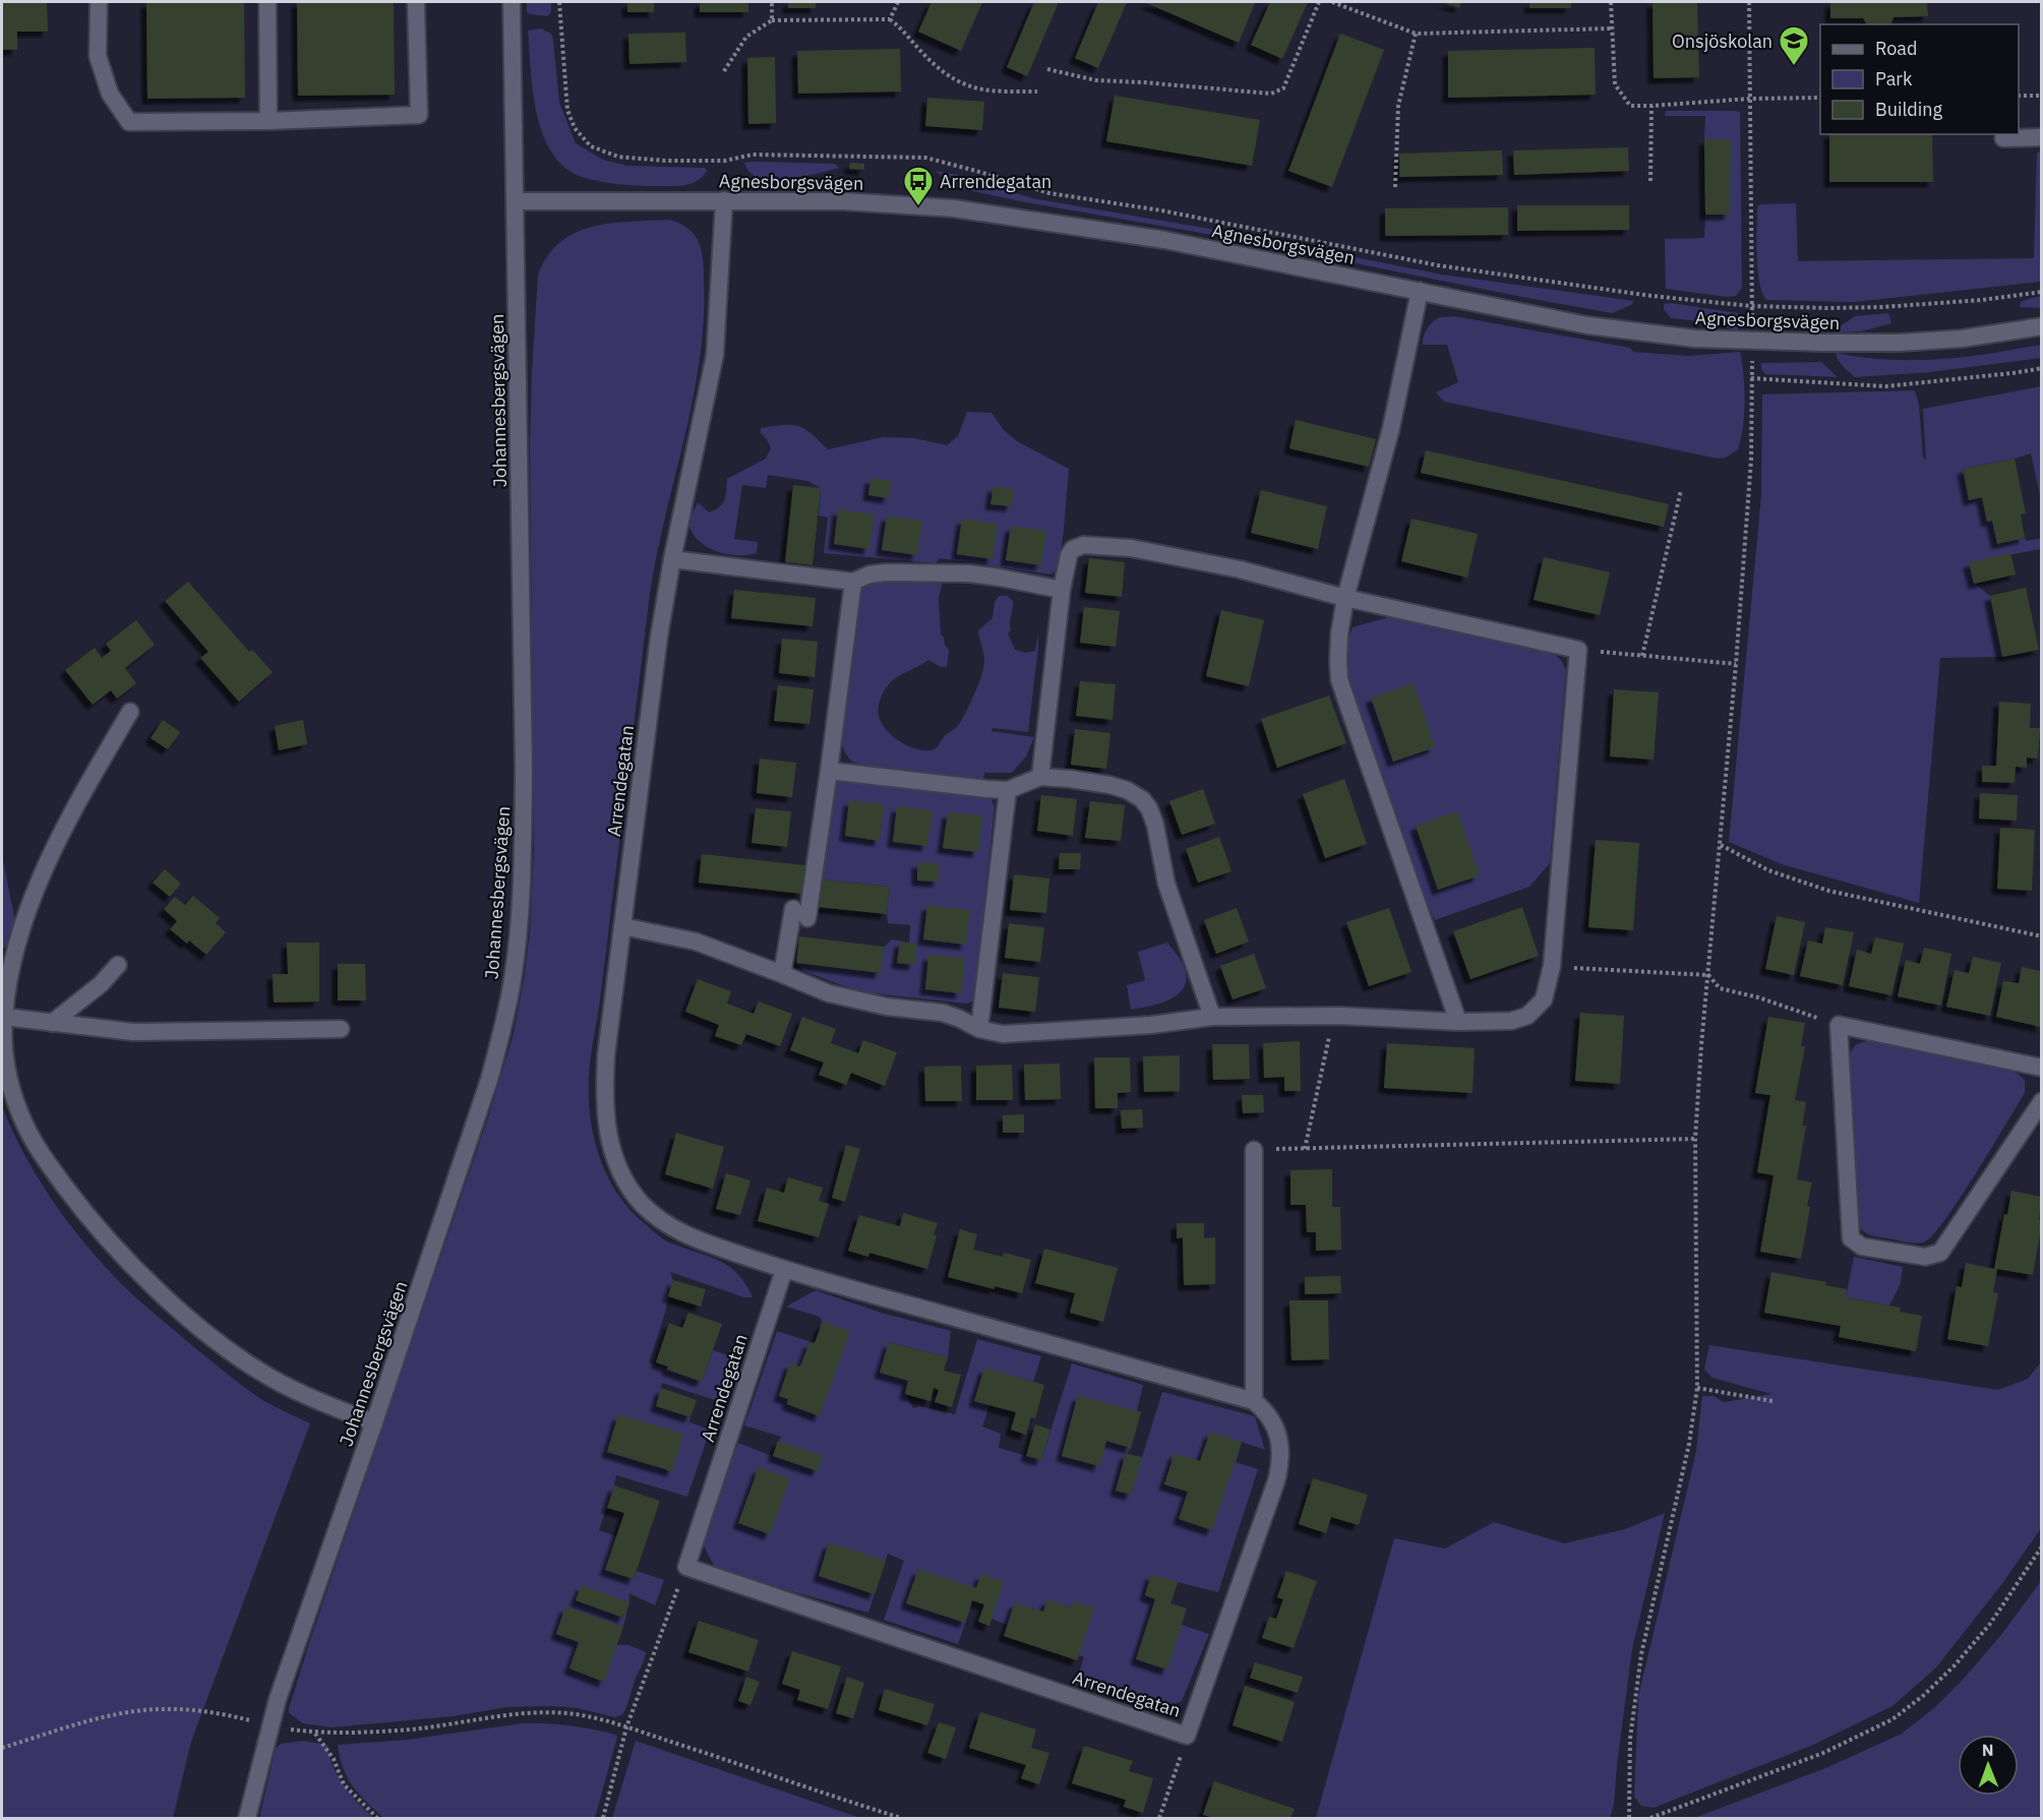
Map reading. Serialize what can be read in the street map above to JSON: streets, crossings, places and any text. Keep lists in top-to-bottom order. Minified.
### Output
{"streets":{"street":["Agnesborgsvägen","Johannesbergsvägen","Arrendegatan"]},"crossings":[["Agnesborgsvägen","Johannesbergsvägen"],["Agnesborgsvägen","Arrendegatan"]],"places":{"school or university":["Onsjöskolan"],"bus stop":["Arrendegatan"]},"legend":["Road","Park","Building"],"north":"top"}
